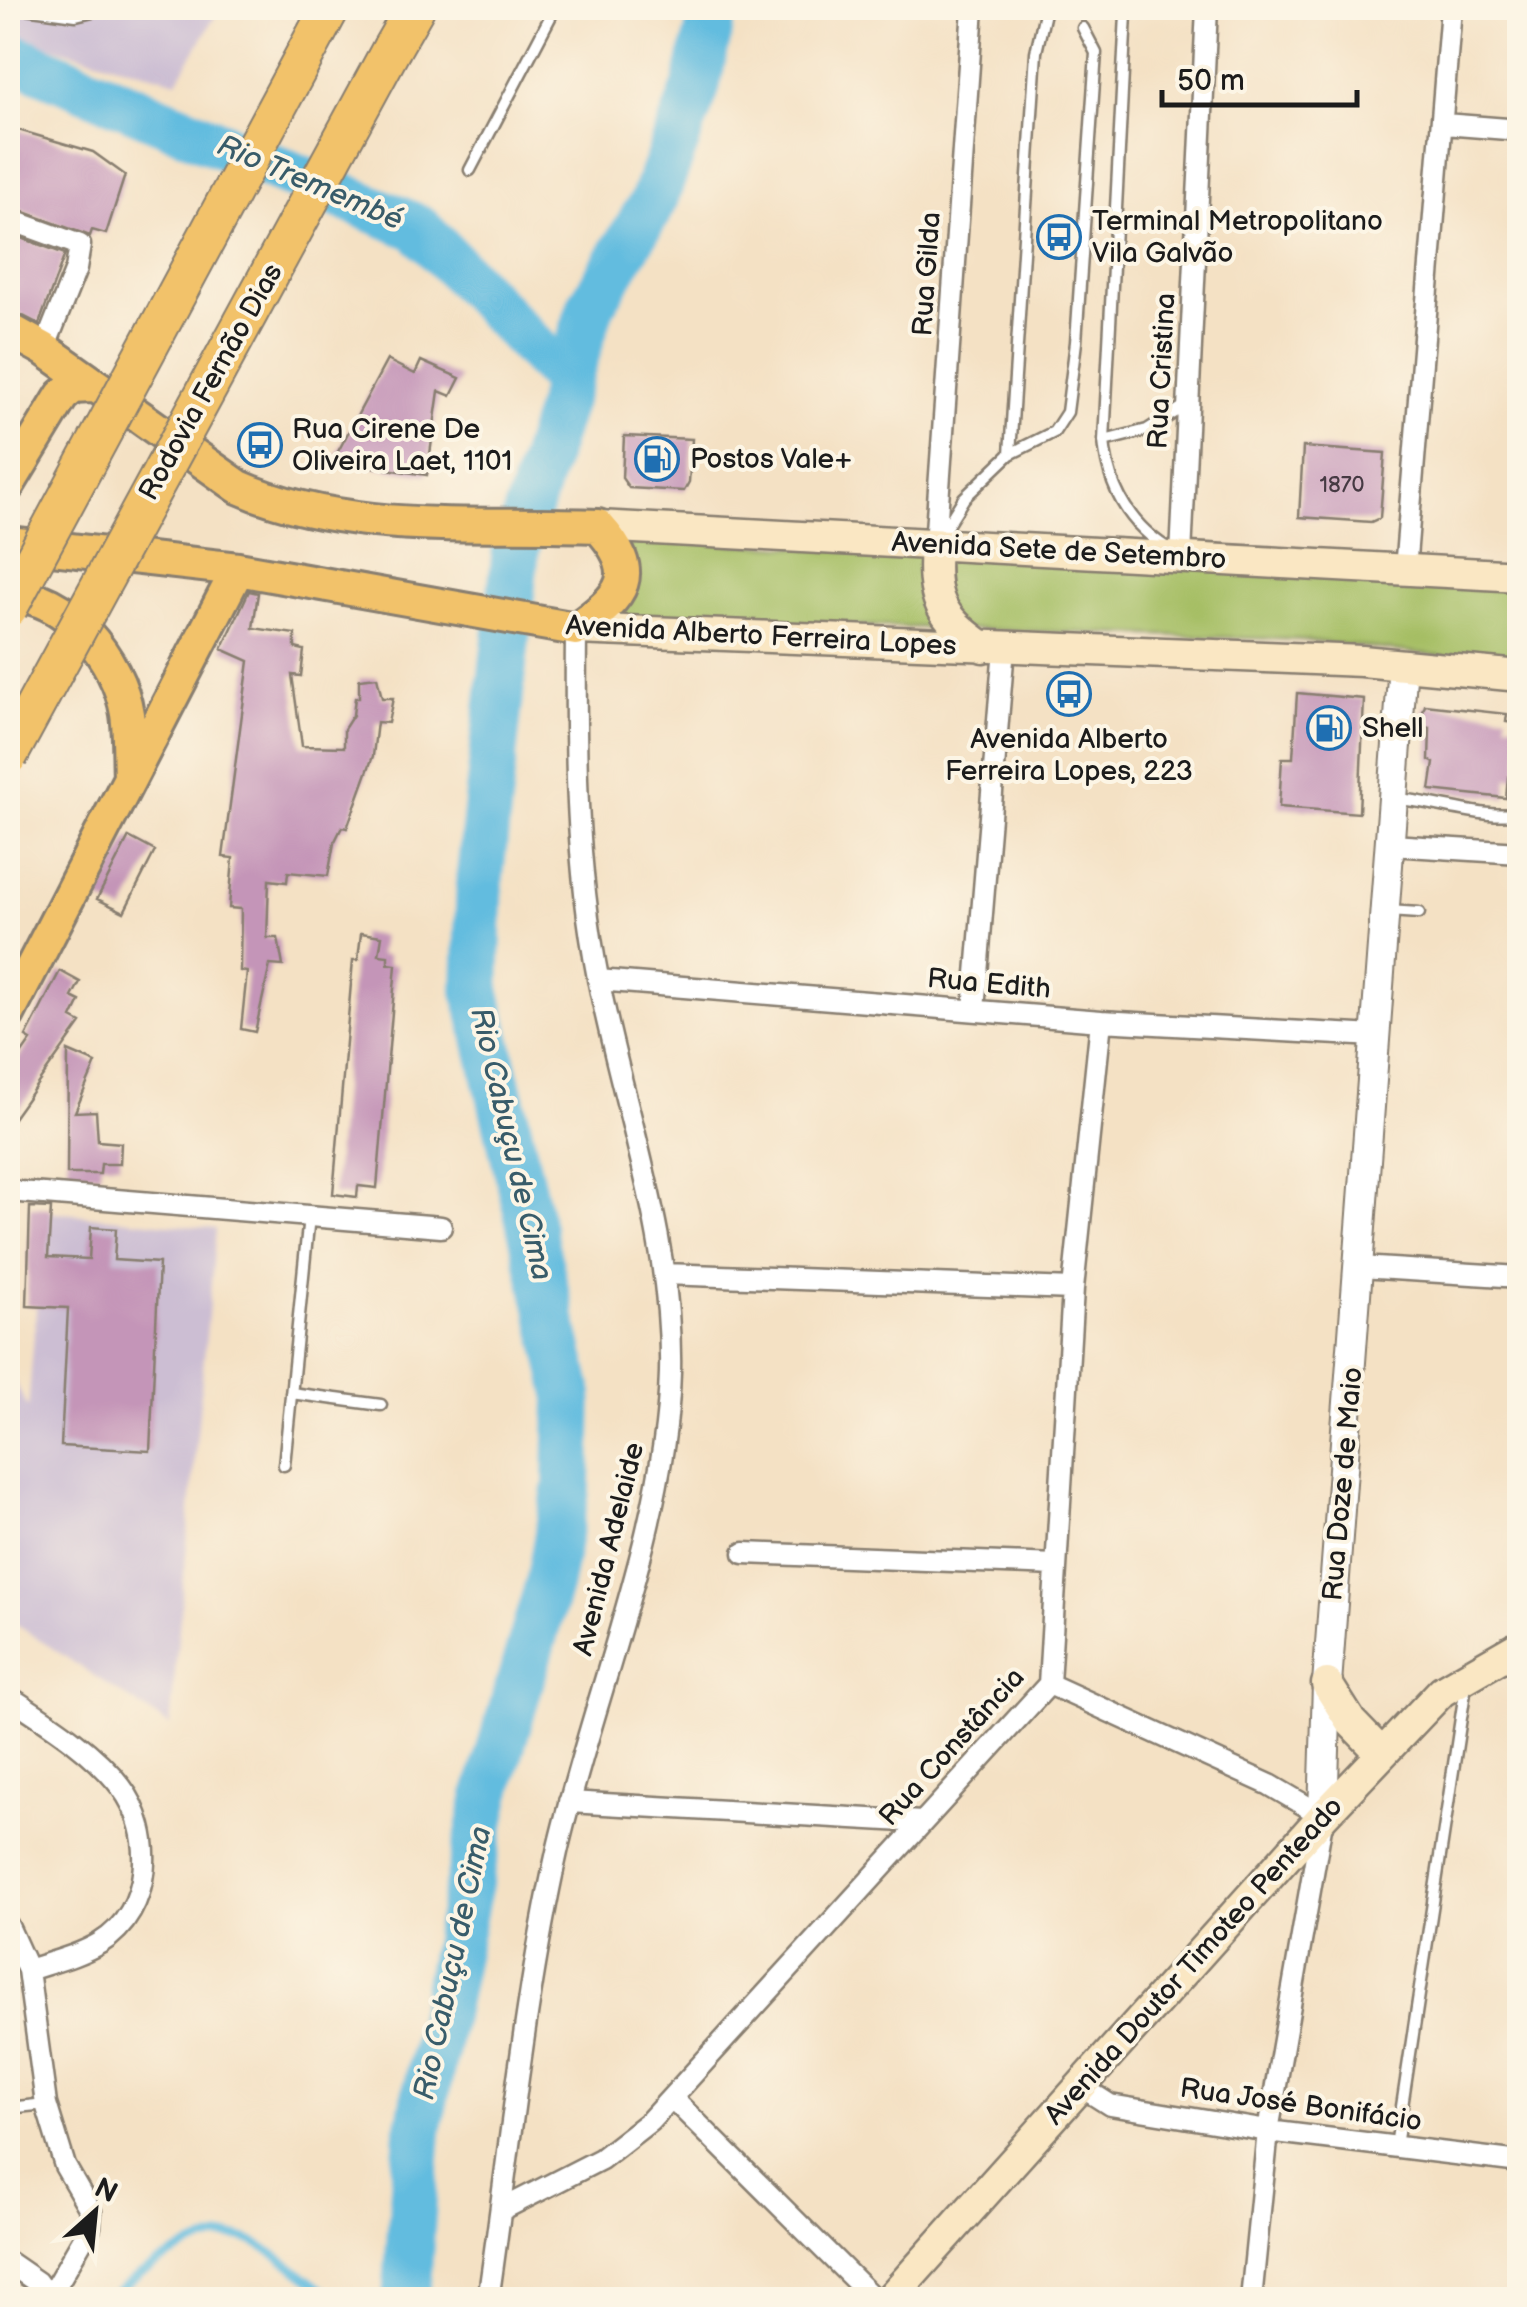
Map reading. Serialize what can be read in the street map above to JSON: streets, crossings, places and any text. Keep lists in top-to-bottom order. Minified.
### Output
{"streets":{"highway":["Rodovia Fernão Dias"],"main road":["Avenida Sete de Setembro","Avenida Alberto Ferreira Lopes","Avenida Doutor Timoteo Penteado"],"street":["Rua Gilda","Rua Cristina","Rua Edith","Rua Doze de Maio","Avenida Adelaide","Rua Constância","Rua José Bonifácio"]},"crossings":[["Rua Gilda","Avenida Sete de Setembro"],["Rua Cristina","Avenida Sete de Setembro"],["Avenida Alberto Ferreira Lopes","Rua Doze de Maio"],["Avenida Alberto Ferreira Lopes","Avenida Adelaide"],["Rua Edith","Rua Doze de Maio"],["Rua Edith","Avenida Adelaide"],["Rua Edith","Rua Constância"],["Rua Doze de Maio","Avenida Doutor Timoteo Penteado"],["Rua Doze de Maio","Rua José Bonifácio"],["Avenida Adelaide","Rua Constância"],["Avenida Doutor Timoteo Penteado","Rua José Bonifácio"]],"water":["Rio Tremembé","Rio Cabuçu de Cima"],"places":{"bus stop":["Terminal Metropolitano Vila Galvão","Rua Cirene De Oliveira Laet, 1101","Avenida Alberto Ferreira Lopes, 223"],"fuel station":["Postos Vale+","Shell"]},"house_numbers":["1870"],"scale_bar":"50 m","north":"top right"}
